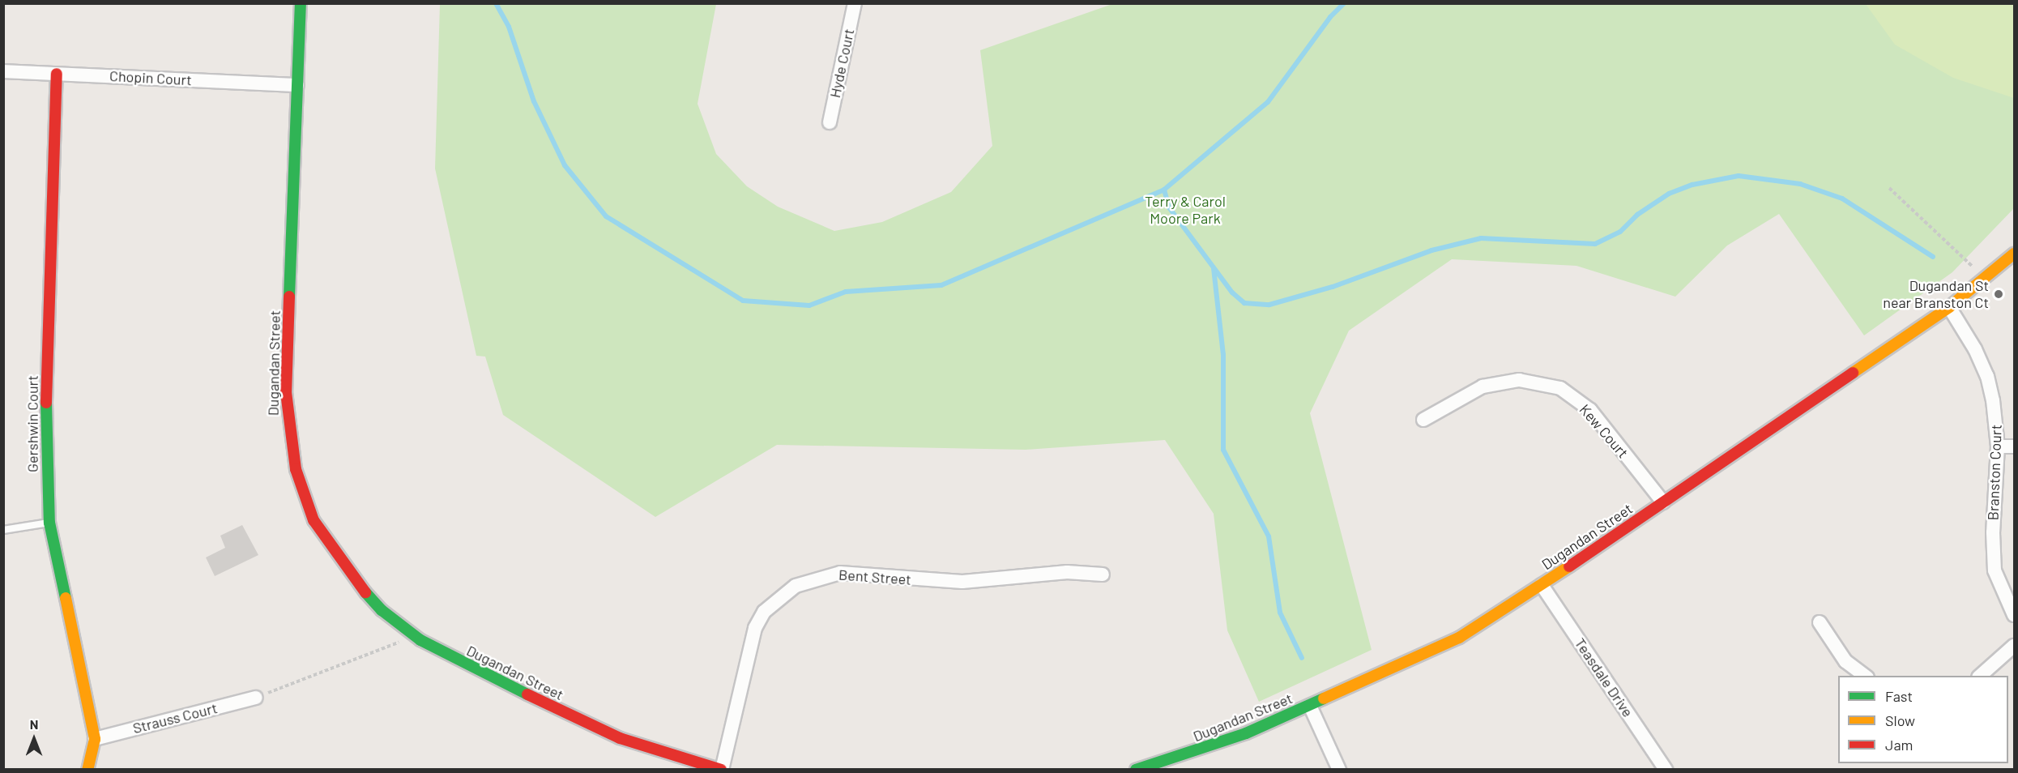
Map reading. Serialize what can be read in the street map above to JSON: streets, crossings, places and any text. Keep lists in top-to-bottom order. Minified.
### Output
{"streets":{"street":["Hyde Court","Chopin Court","Dugandan Street","Gershwin Court","Kew Court","Branston Court","Bent Street","Teasdale Drive","Strauss Court"]},"crossings":[["Chopin Court","Dugandan Street"],["Chopin Court","Gershwin Court"],["Dugandan Street","Kew Court"],["Dugandan Street","Branston Court"],["Dugandan Street","Bent Street"],["Dugandan Street","Teasdale Drive"],["Gershwin Court","Strauss Court"]],"parks":["Terry & Carol Moore Park"],"places":["Dugandan St near Branston Ct"],"legend":["Fast","Slow","Jam"],"north":"top"}
